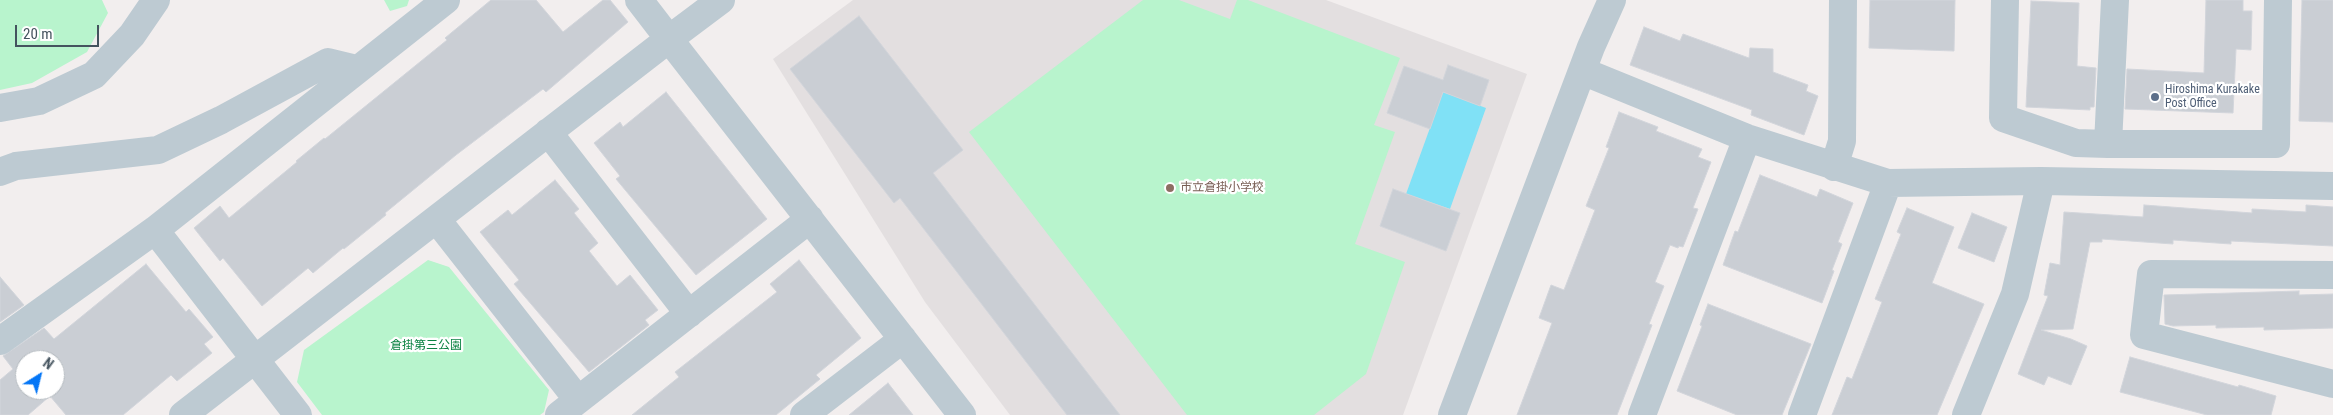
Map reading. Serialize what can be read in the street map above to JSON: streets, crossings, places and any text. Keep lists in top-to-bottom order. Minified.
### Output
{"parks":["倉掛第三公園"],"places":["Hiroshima Kurakake Post Office","市立倉掛小学校"],"scale_bar":"20 m","north":"top right"}
